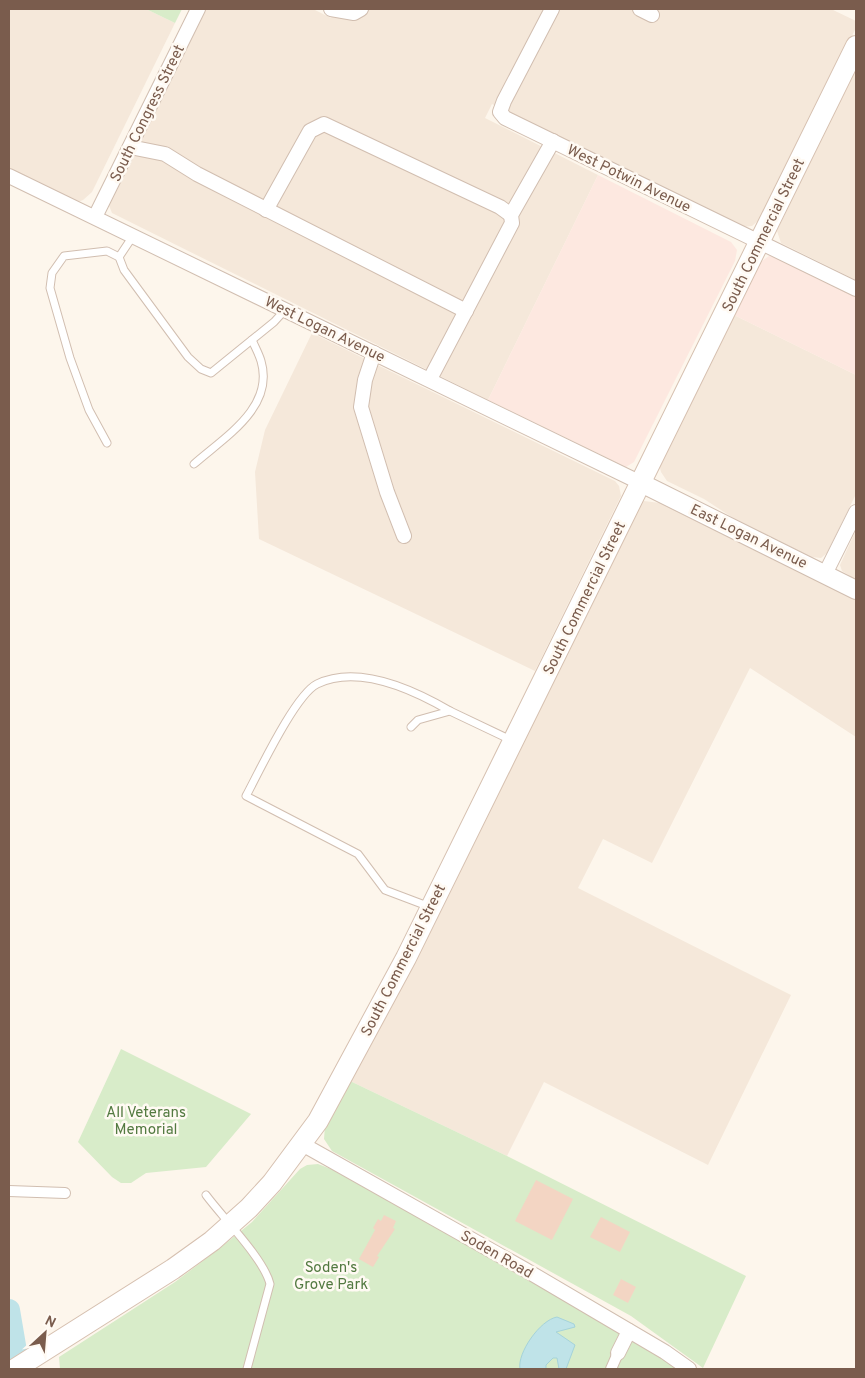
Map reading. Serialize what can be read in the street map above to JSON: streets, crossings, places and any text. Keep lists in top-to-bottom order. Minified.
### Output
{"streets":{"main road":["South Commercial Street"],"street":["South Congress Street","West Potwin Avenue","West Logan Avenue","East Logan Avenue","Soden Road"]},"crossings":[["South Congress Street","West Logan Avenue"],["West Potwin Avenue","South Commercial Street"],["South Commercial Street","West Logan Avenue"],["South Commercial Street","East Logan Avenue"],["South Commercial Street","Soden Road"],["West Logan Avenue","East Logan Avenue"]],"parks":["All Veterans Memorial","Soden's Grove Park"],"north":"top right"}
